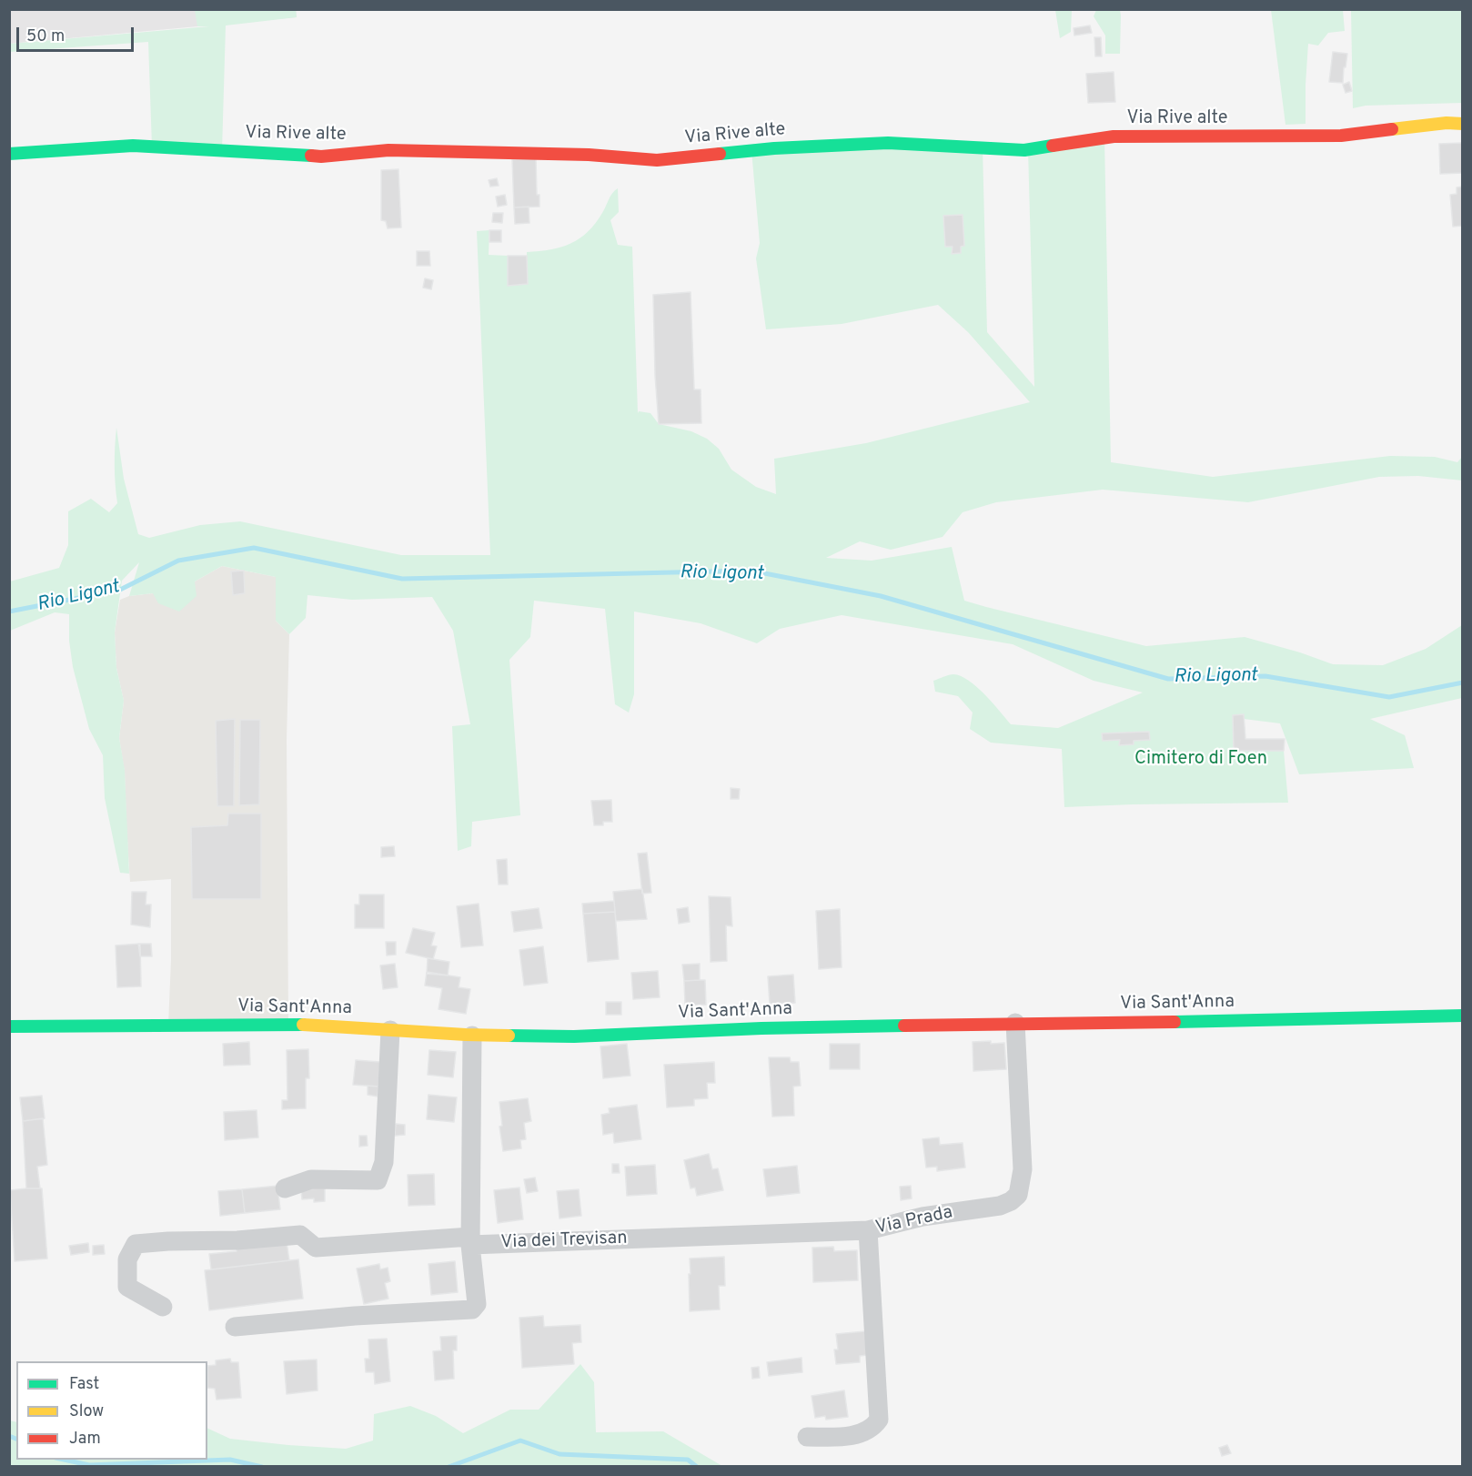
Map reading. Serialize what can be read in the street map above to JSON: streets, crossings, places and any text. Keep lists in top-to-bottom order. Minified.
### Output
{"streets":{"main road":["Via Rive alte","Via Sant'Anna"],"street":["Via Prada","Via dei Trevisan"]},"crossings":[["Via Sant'Anna","Via Prada"],["Via Prada","Via dei Trevisan"]],"water":["Rio Ligont"],"parks":["Cimitero di Foen"],"legend":["Fast","Slow","Jam"],"scale_bar":"50 m"}
